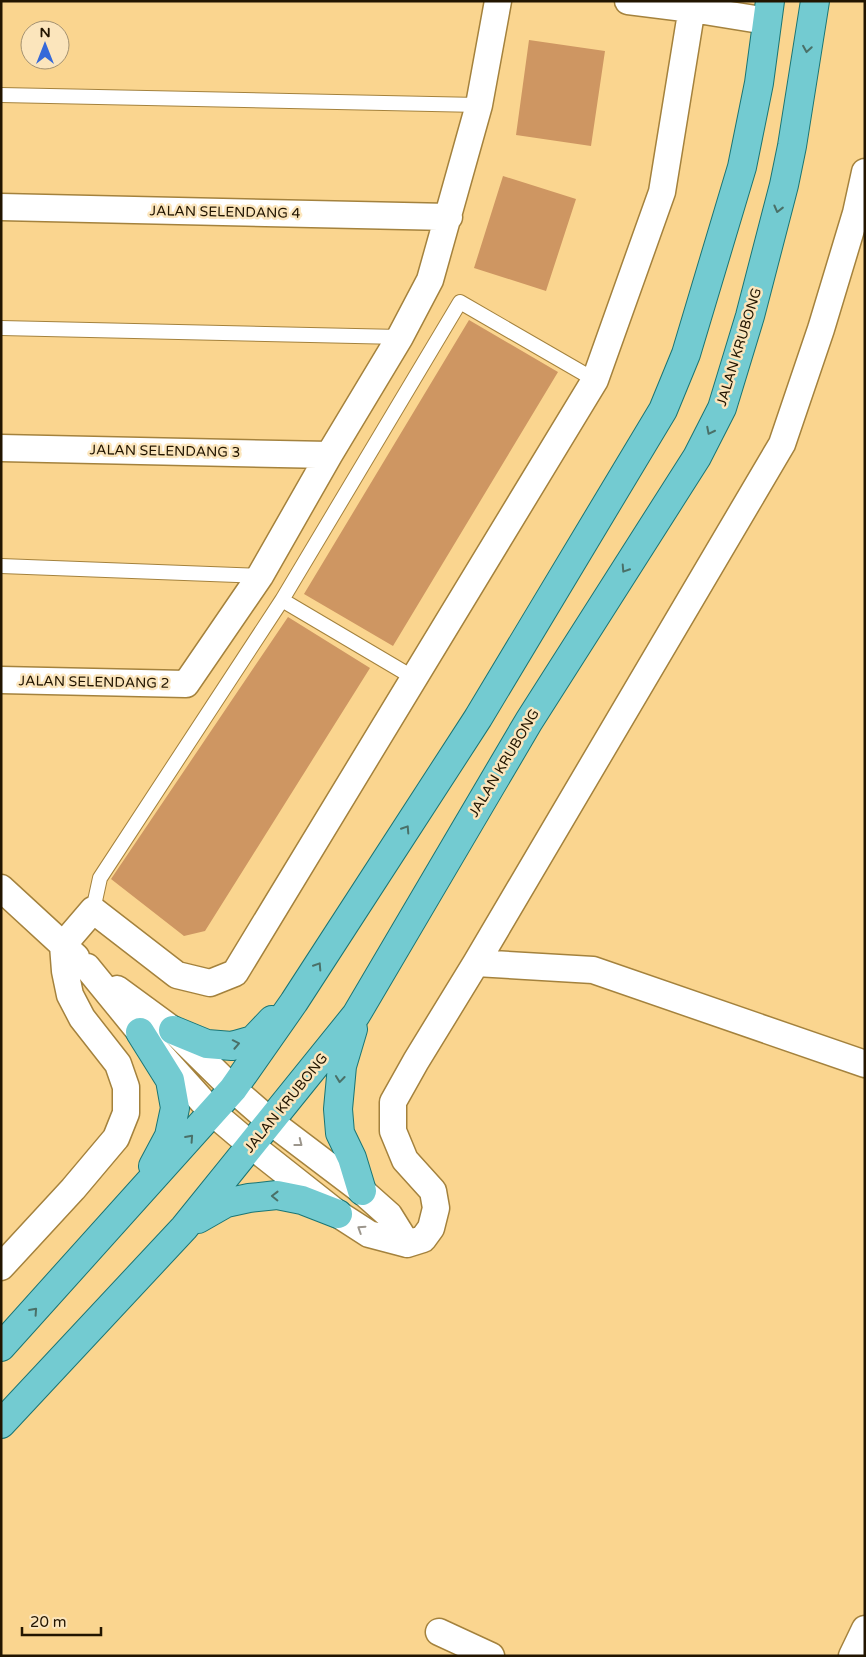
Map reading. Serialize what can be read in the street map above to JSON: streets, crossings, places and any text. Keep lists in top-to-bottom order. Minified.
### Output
{"streets":{"main road":["JALAN KRUBONG"],"street":["JALAN SELENDANG 4","JALAN SELENDANG 3","JALAN SELENDANG 2"]},"scale_bar":"20 m","north":"top"}
